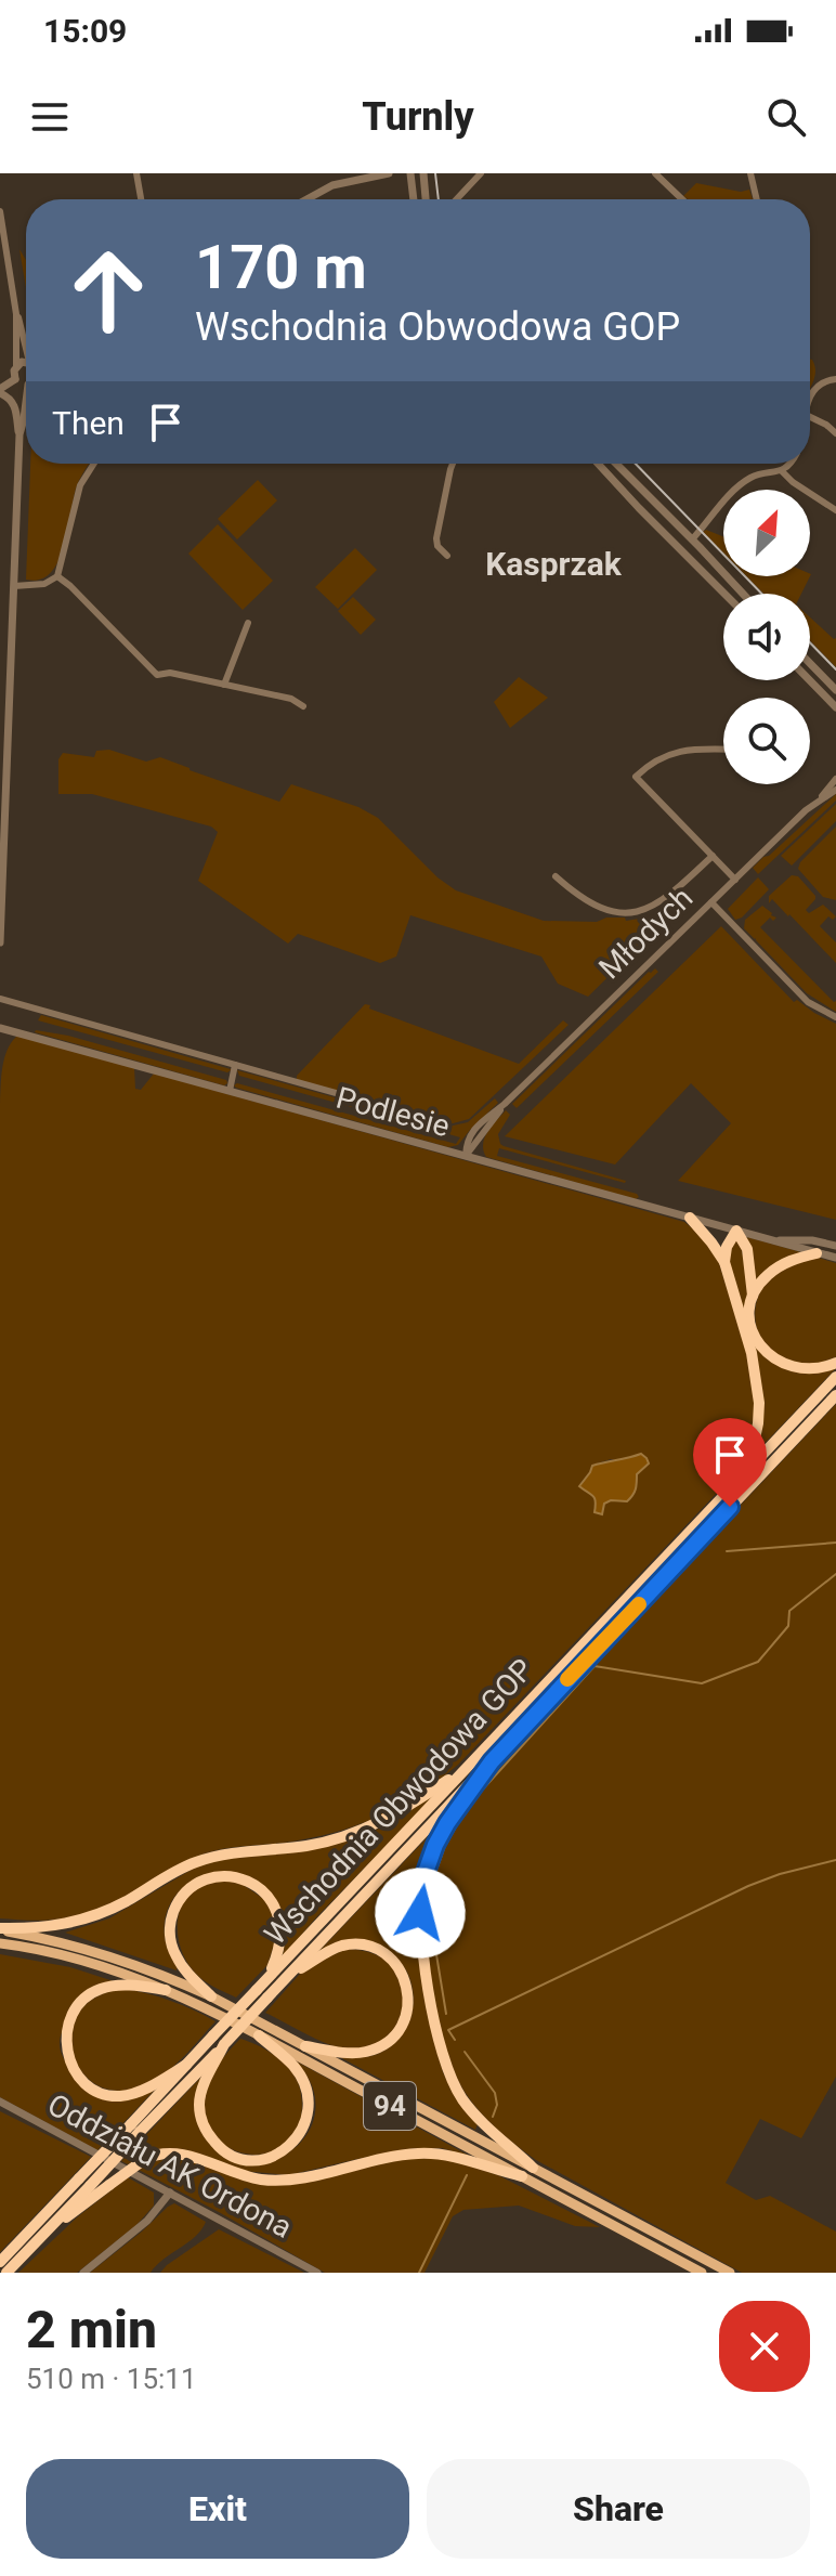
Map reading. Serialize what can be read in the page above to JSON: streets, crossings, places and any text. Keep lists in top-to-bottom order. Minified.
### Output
{"streets":{"highway":["Wschodnia Obwodowa GOP"],"main road":["94"],"street":["Młodych","Podlesie","Oddziału AK Ordona"]},"crossings":[["Młodych","Podlesie"]],"districts":["Kasprzak"],"north":"top right","page":{"status":"15:09","header":"Turnly","turn":["170 m","Wschodnia Obwodowa GOP"],"then":"Then","heading":["2 min","510 m · 15:11"],"buttons":["Exit","Share"]}}
